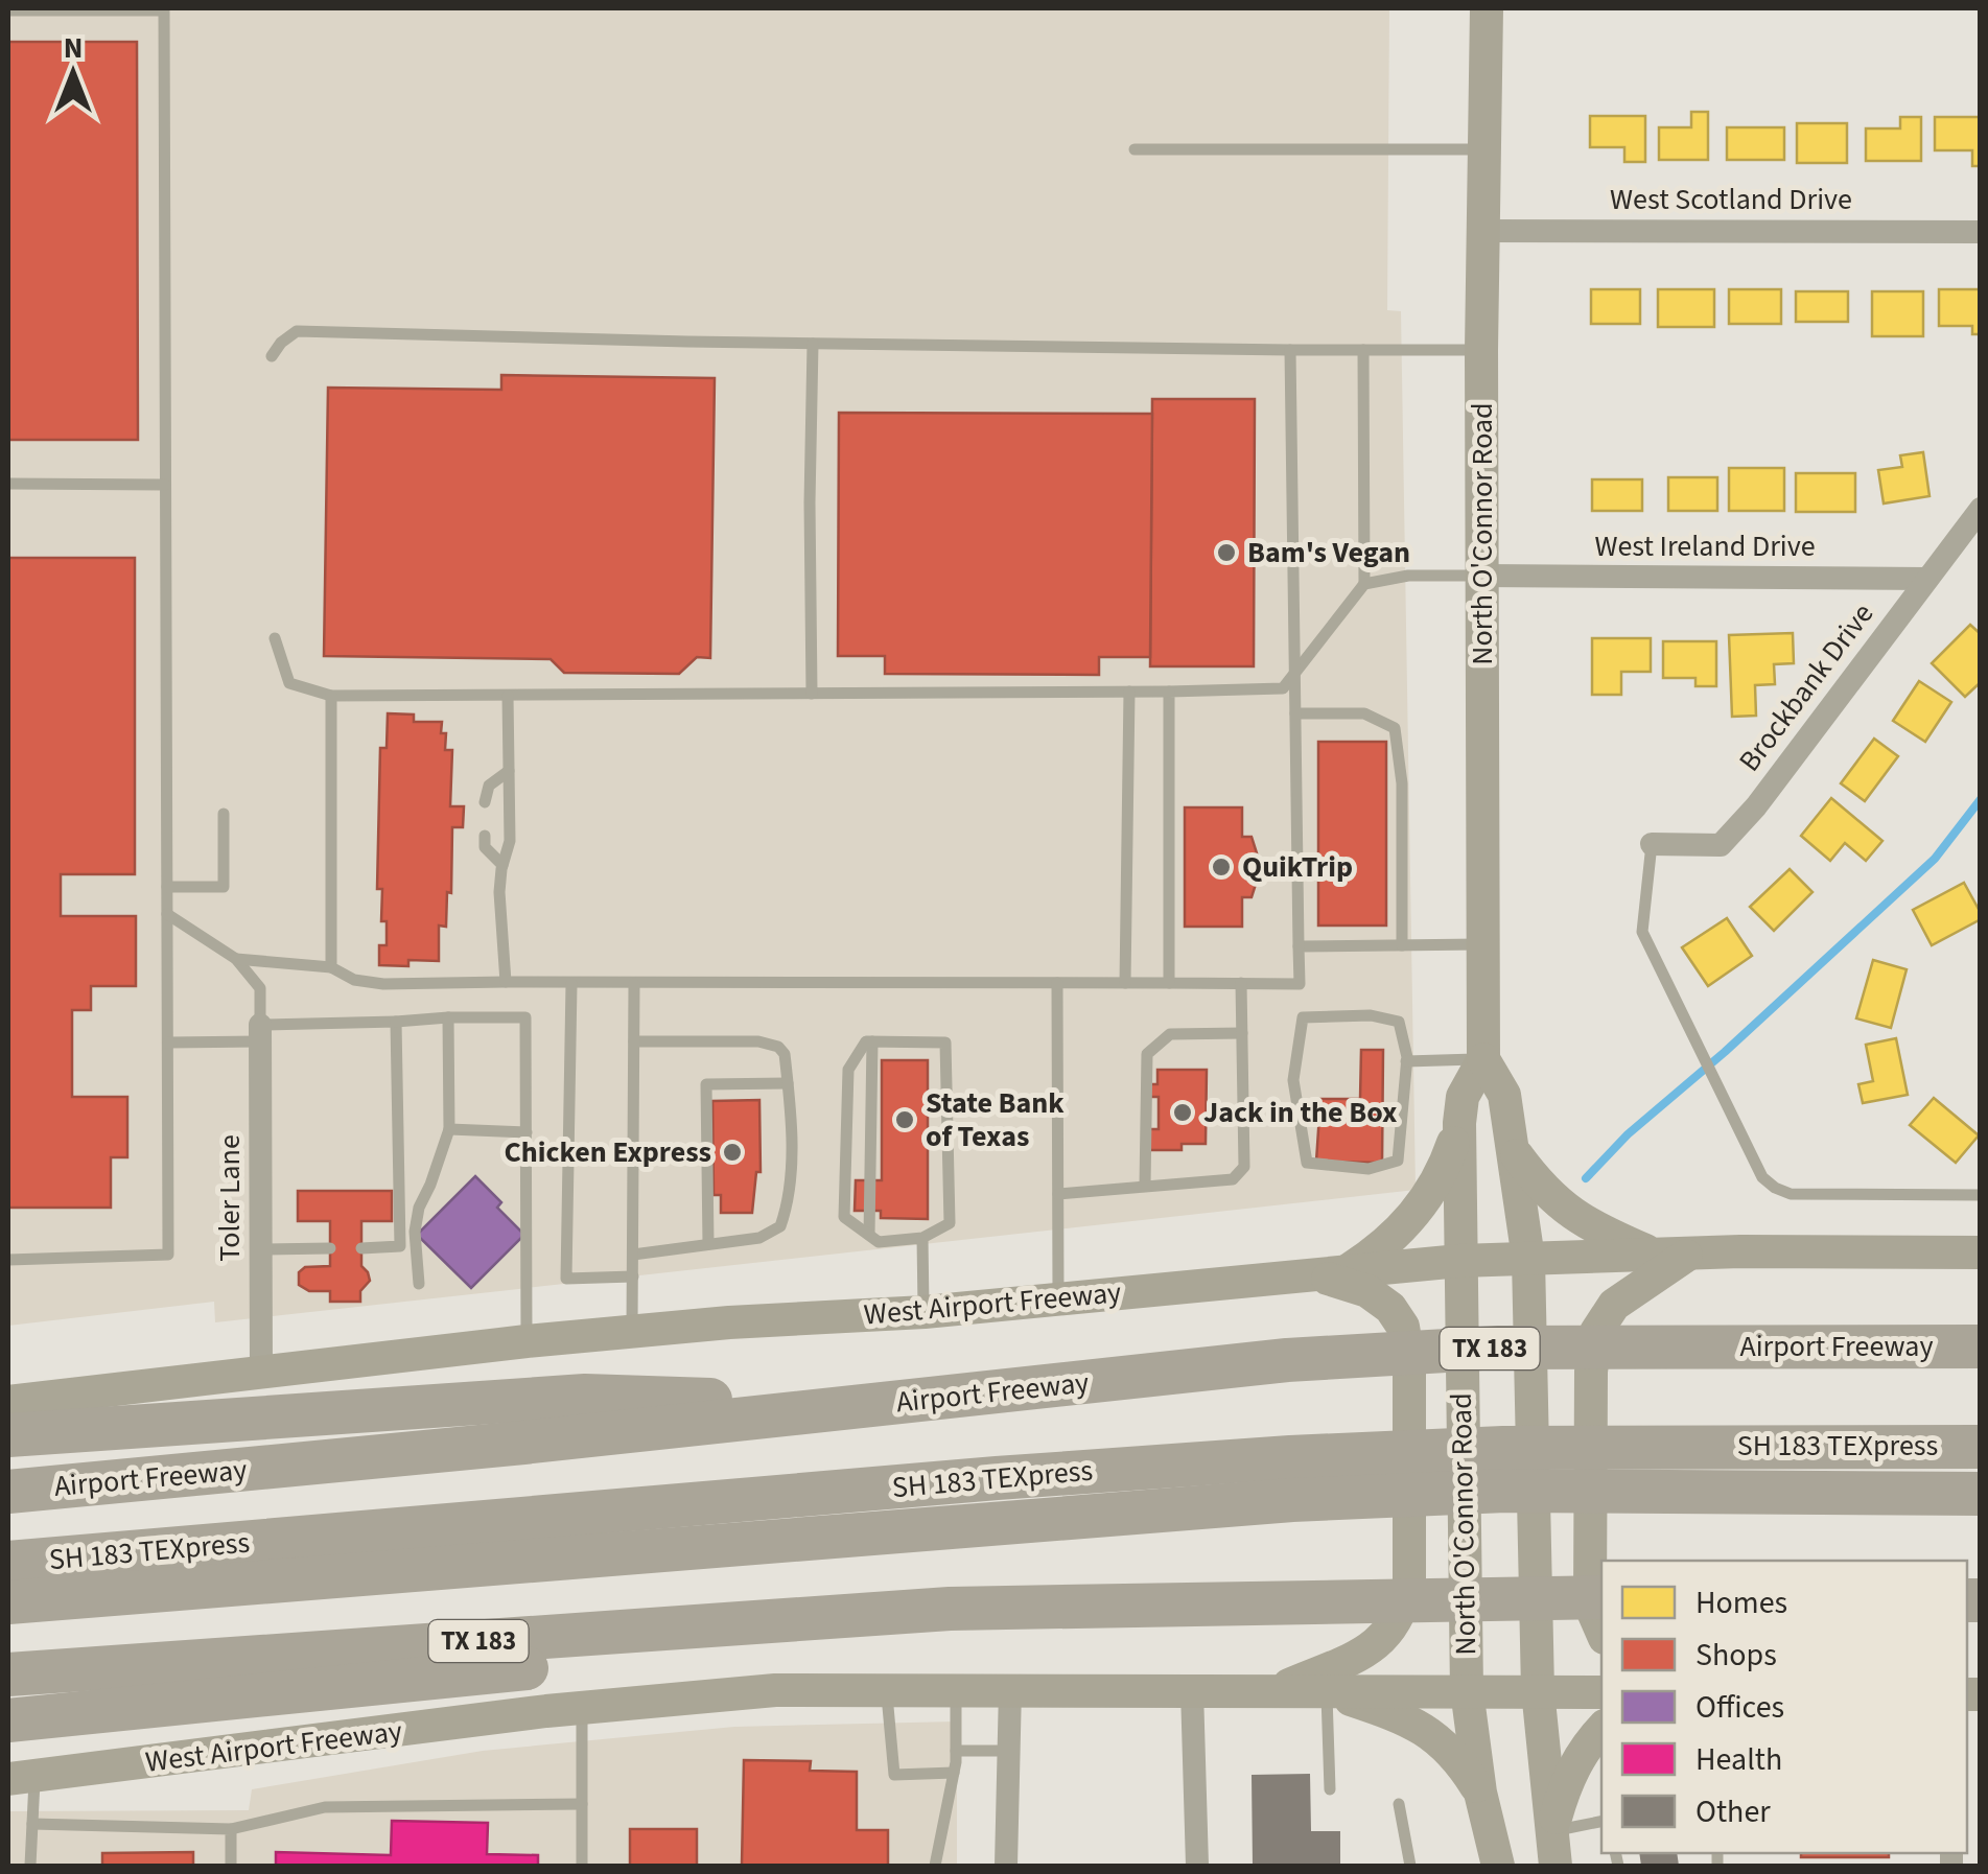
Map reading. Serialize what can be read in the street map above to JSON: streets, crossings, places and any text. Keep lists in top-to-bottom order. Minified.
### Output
{"streets":{"highway":["Airport Freeway","TX 183","SH 183 TEXpress"],"main road":["North O'Connor Road","West Airport Freeway"],"street":["West Scotland Drive","West Ireland Drive","Brockbank Drive","Toler Lane"]},"crossings":[["West Scotland Drive","North O'Connor Road"],["North O'Connor Road","West Ireland Drive"],["North O'Connor Road","West Airport Freeway"],["West Ireland Drive","Brockbank Drive"],["Toler Lane","West Airport Freeway"]],"places":["Bam's Vegan","QuikTrip","Jack in the Box","State Bank of Texas","Chicken Express"],"legend":["Homes","Shops","Offices","Health","Other"],"north":"top"}
